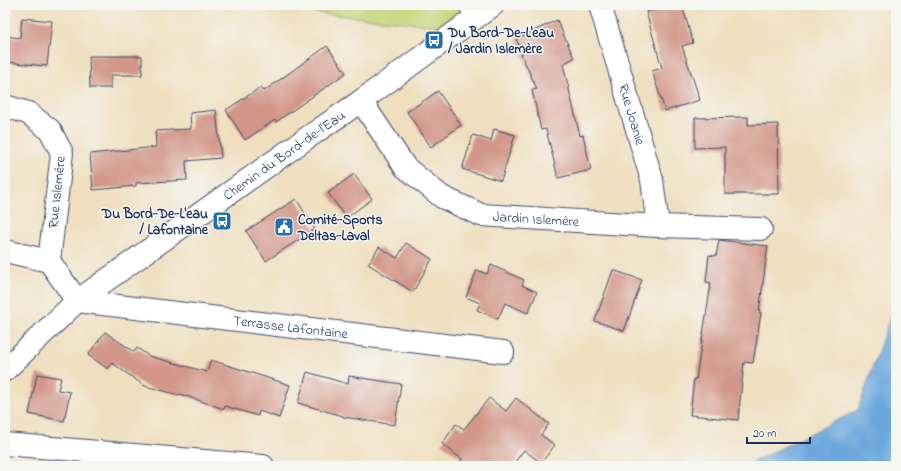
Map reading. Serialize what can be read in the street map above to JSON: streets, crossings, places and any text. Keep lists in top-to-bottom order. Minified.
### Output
{"streets":{"street":["Rue Joanie","Chemin du Bord-de-l'Eau","Rue Islemère","Jardin Islemère","Terrasse Lafontaine"]},"crossings":[["Rue Joanie","Jardin Islemère"],["Chemin du Bord-de-l'Eau","Jardin Islemère"],["Chemin du Bord-de-l'Eau","Terrasse Lafontaine"]],"places":{"bus stop":["Du Bord-De-L'eau / Jardin Islemère","Du Bord-De-L'eau / Lafontaine"],"public building":["Comité-Sports Deltas-Laval"]},"scale_bar":"20 m"}
